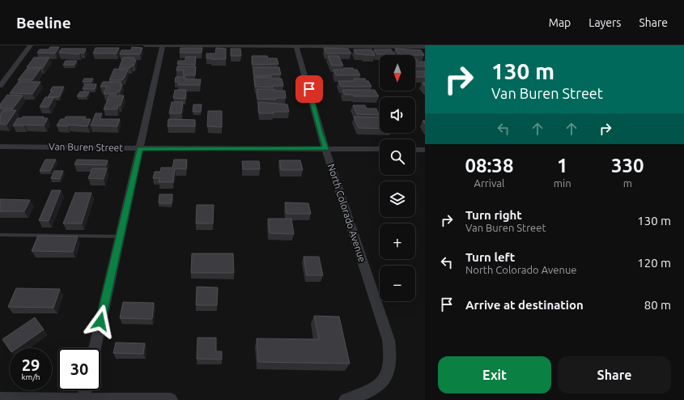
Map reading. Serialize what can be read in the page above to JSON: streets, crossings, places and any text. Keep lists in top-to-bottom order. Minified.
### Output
{"streets":{"street":["Van Buren Street","North Colorado Avenue"]},"crossings":[["Van Buren Street","North Colorado Avenue"]],"north":"bottom","page":{"header":"Beeline","nav":["Map","Layers","Share"],"turn":["130 m","Van Buren Street"],"map_buttons":["+","−"],"eta":["08:38","Arrival","1","min","330","m"],"list":[{"name":"Turn right","note":"Van Buren Street","value":"130 m"},{"name":"Turn left","note":"North Colorado Avenue","value":"120 m"},{"name":"Arrive at destination","value":"80 m"}],"speed":"29 km/h","limit":"30","buttons":["Exit","Share"]}}
